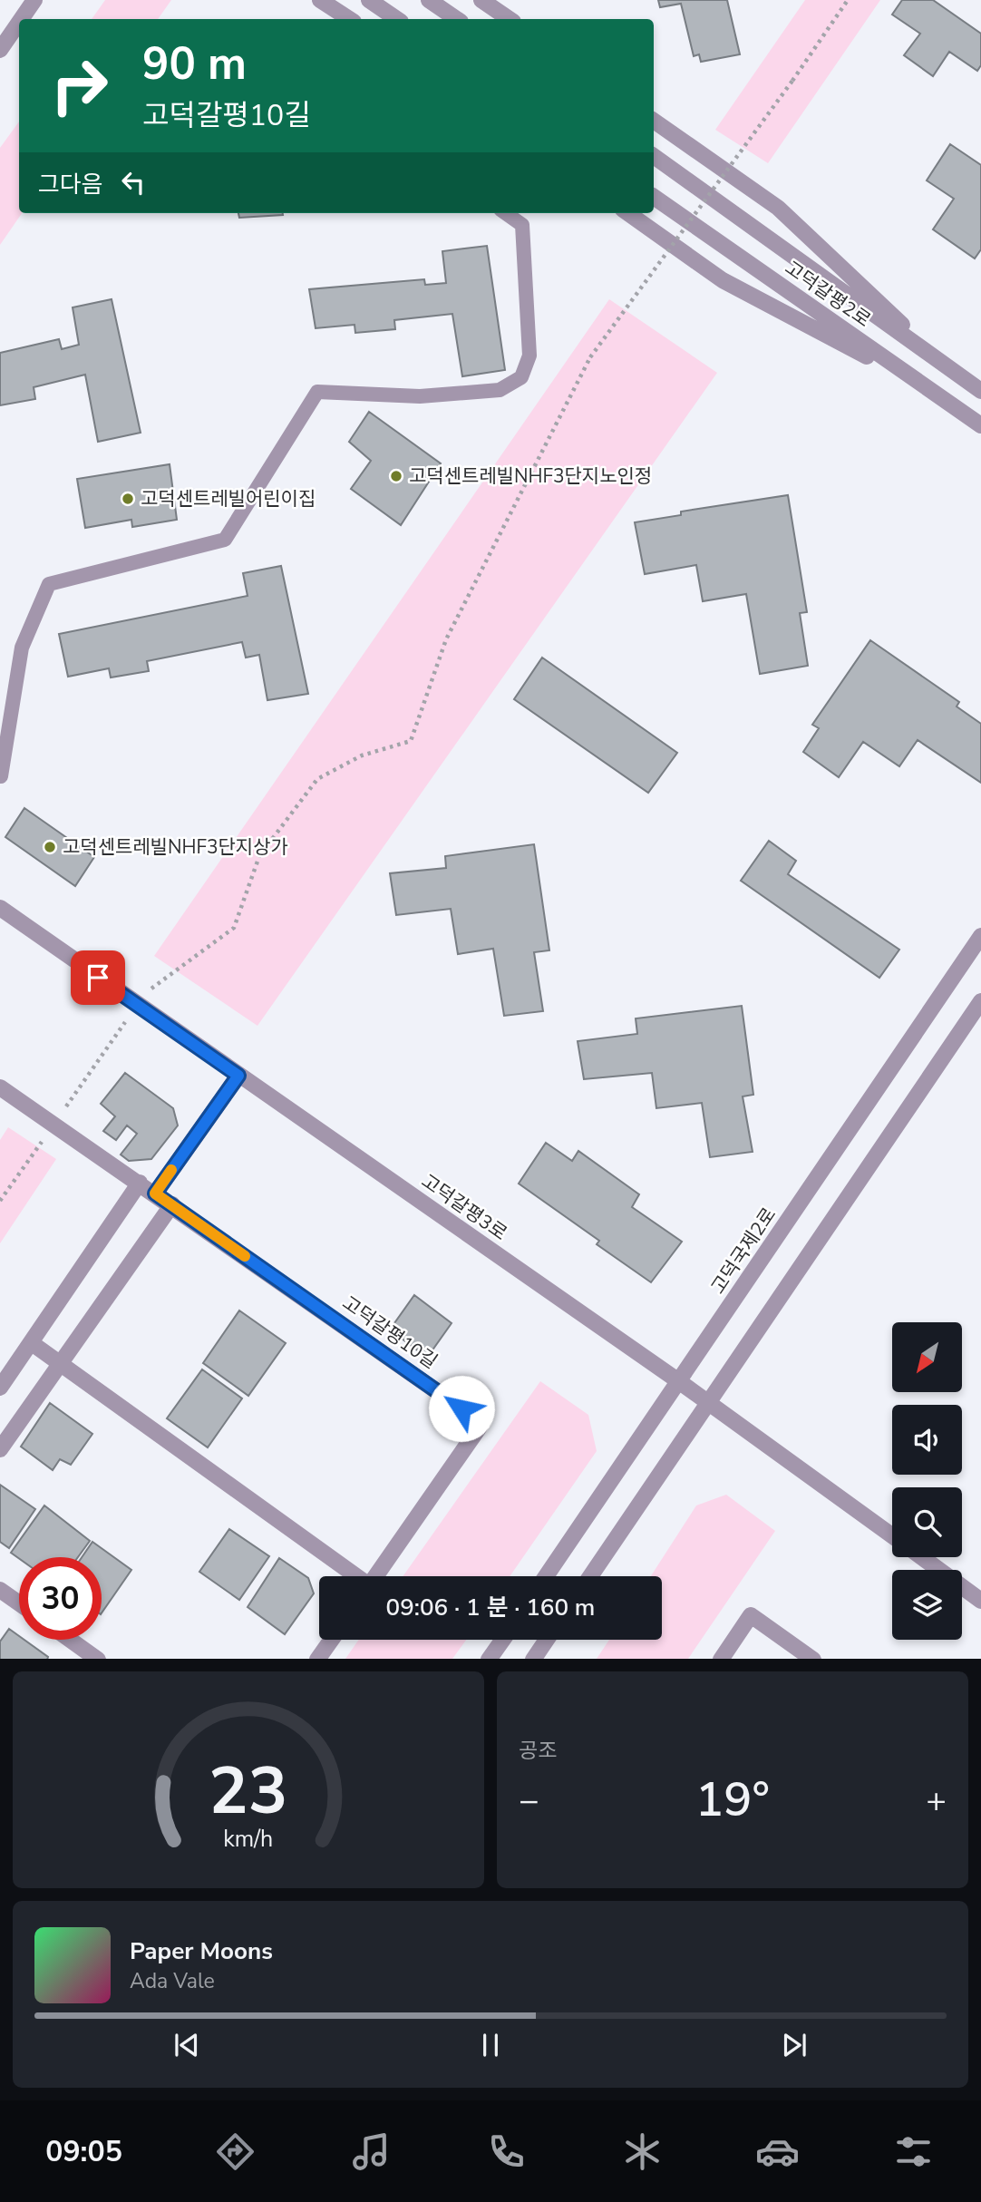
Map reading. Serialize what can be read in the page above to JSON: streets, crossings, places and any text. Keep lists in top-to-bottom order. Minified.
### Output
{"streets":{"street":["고덕갈평2로","고덕갈평3로","고덕국제2로","고덕갈평10길"]},"crossings":[["고덕갈평3로","고덕국제2로"]],"places":["고덕센트레빌NHF3단지노인정","고덕센트레빌어린이집","고덕센트레빌NHF3단지상가"],"north":"bottom left","page":{"turn":["90 m","고덕갈평10길"],"then":"그다음","limit":"30","trip":"09:06 · 1 분 · 160 m","tile":"공조","heat":["−","19°","+"],"song":["Paper Moons","Ada Vale"],"tabs":"09:05","gauge":["23","km/h"]}}
